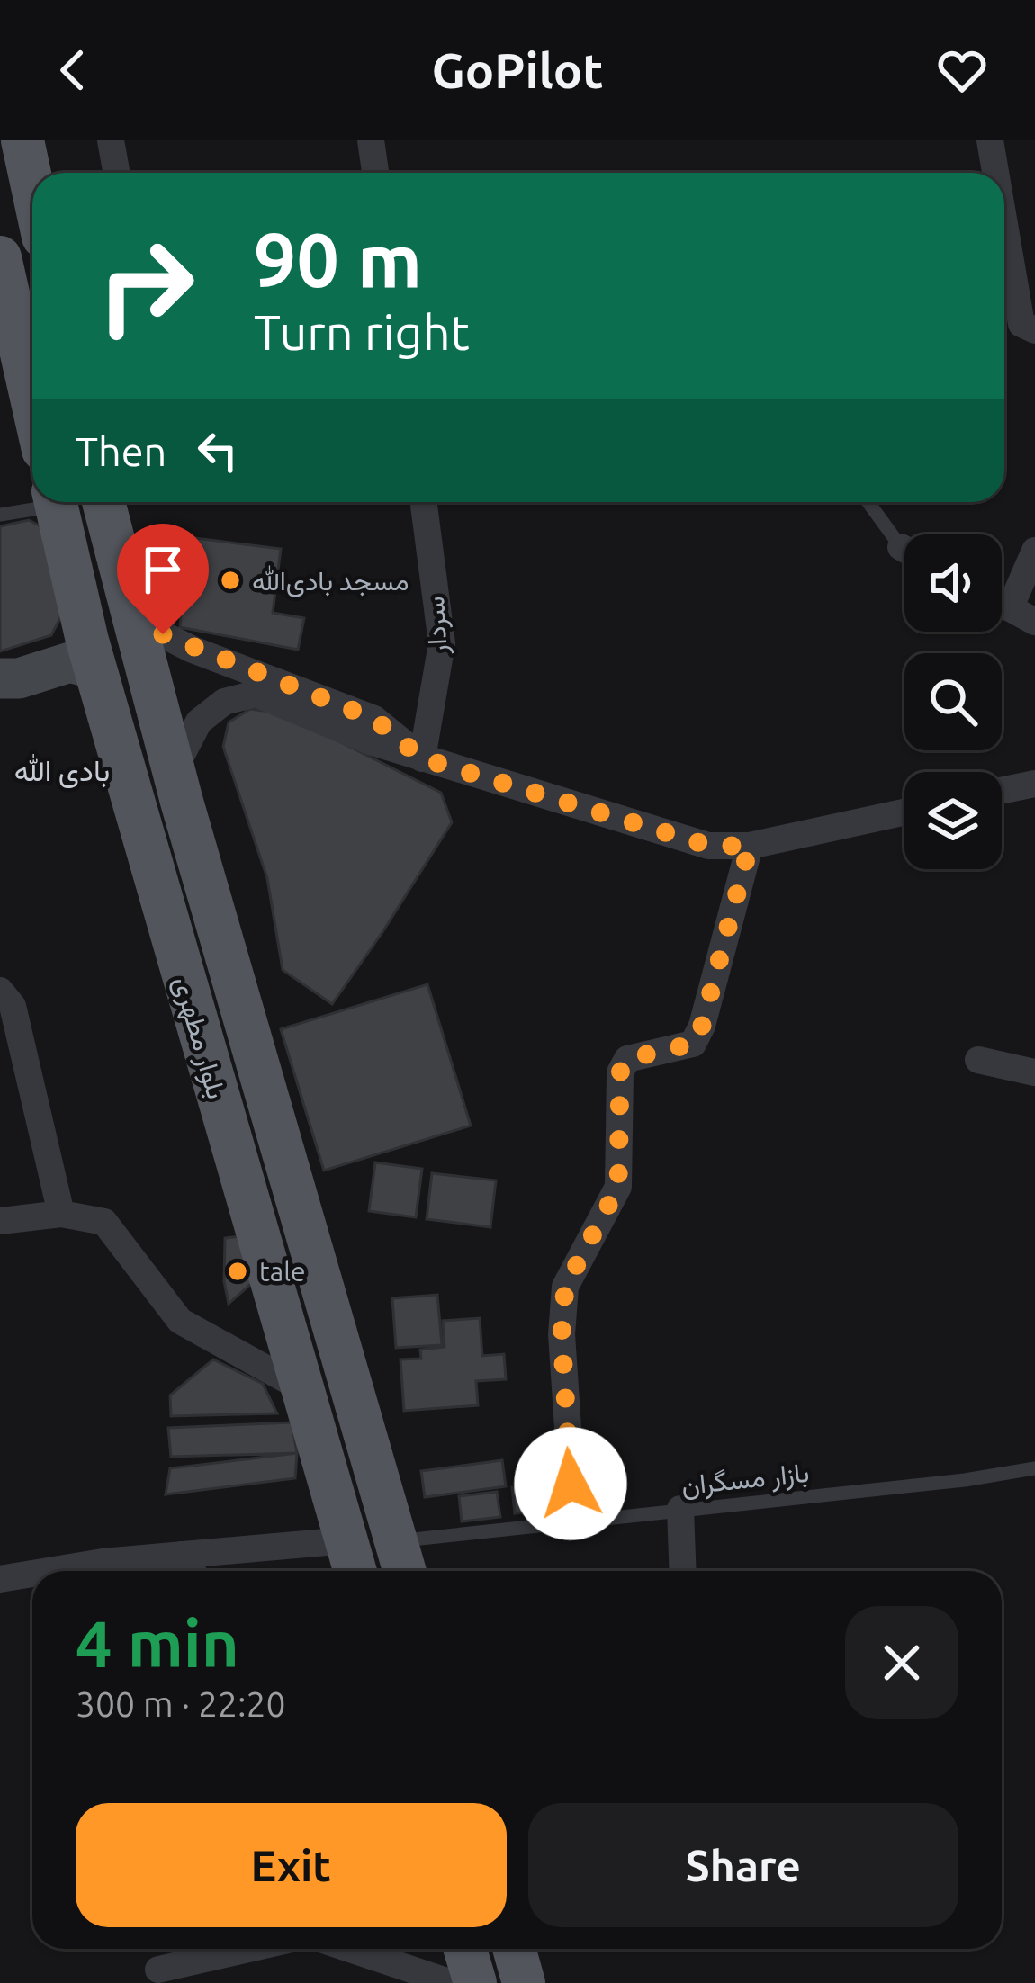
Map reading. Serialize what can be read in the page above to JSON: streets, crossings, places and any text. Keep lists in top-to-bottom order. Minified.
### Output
{"streets":{"main road":["بلوار مطهری"],"street":["سردار"],"lane":["بازار مسگران"]},"crossings":[["بلوار مطهری","بازار مسگران"]],"districts":["بادی الله"],"places":["مسجد بادی‌الله","tale"],"page":{"header":"GoPilot","turn":["90 m","Turn right"],"then":"Then","heading":["4 min","300 m · 22:20"],"buttons":["Exit","Share"]}}
